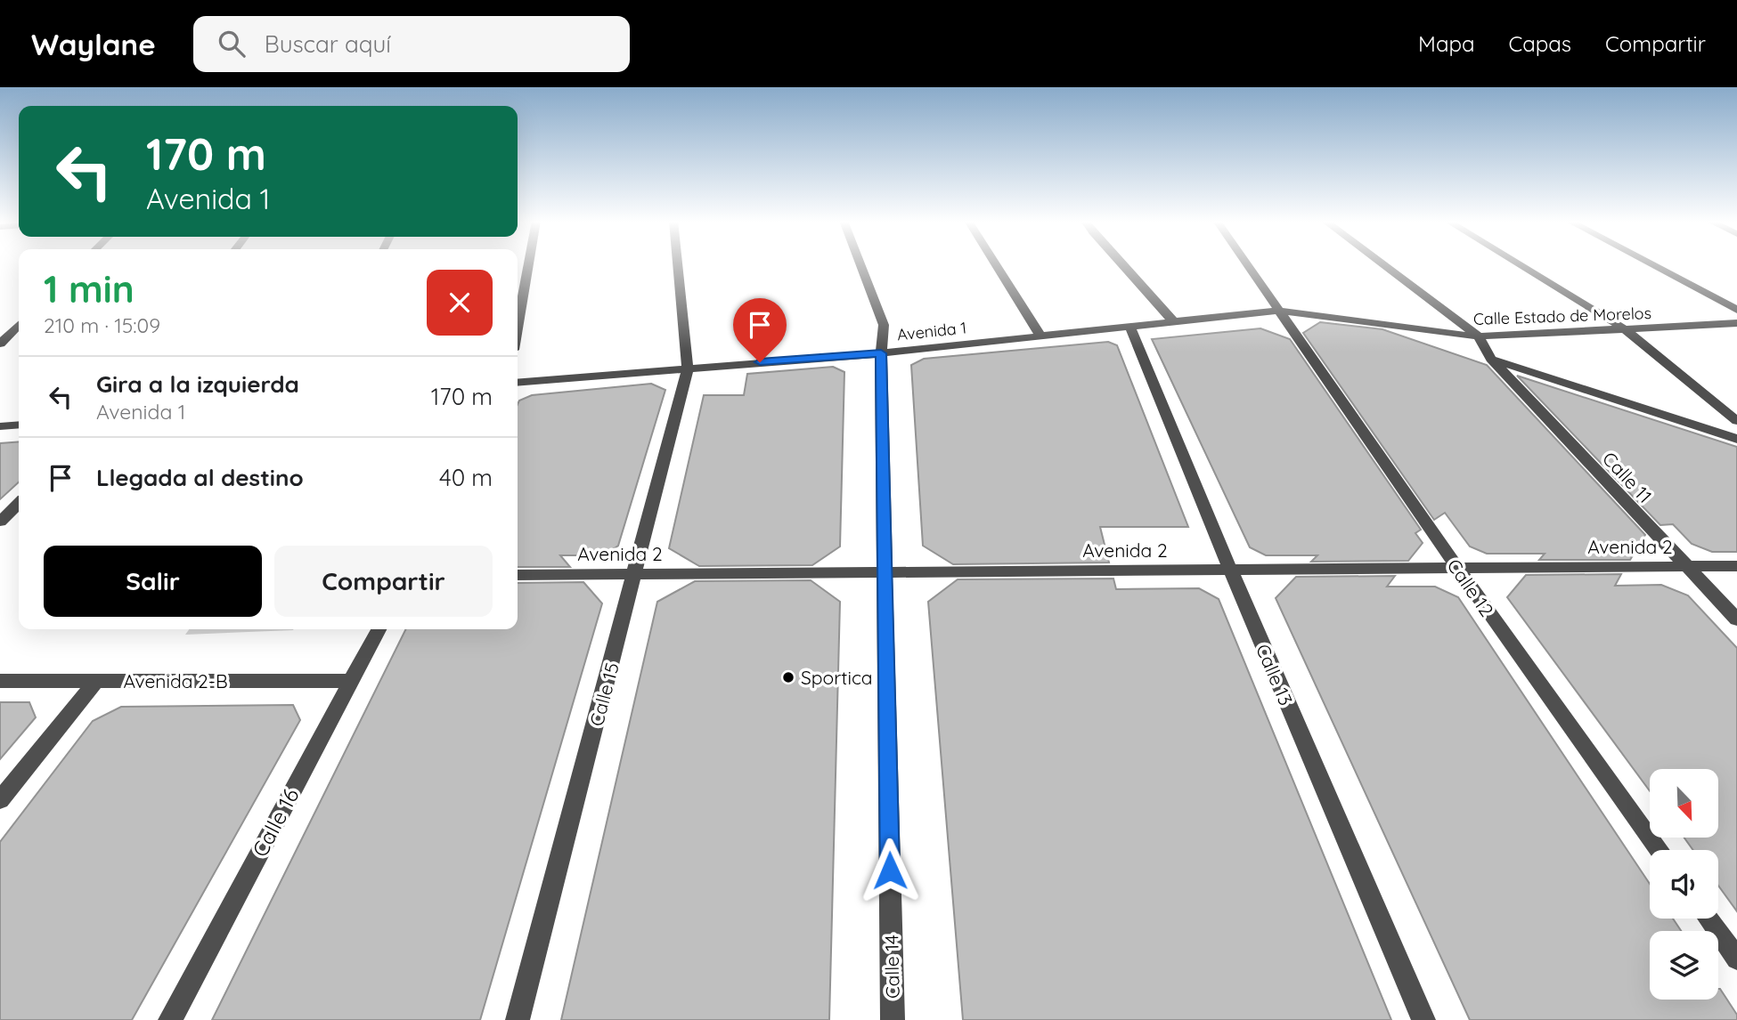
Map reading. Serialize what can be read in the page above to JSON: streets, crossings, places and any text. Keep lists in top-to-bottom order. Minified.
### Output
{"streets":{"street":["Calle Estado de Morelos","Avenida 1","Calle 11","Avenida 2","Calle 12","Calle 13","Avenida 2-B","Calle 15","Calle 16","Calle 14"]},"crossings":[["Calle Estado de Morelos","Avenida 1"],["Calle Estado de Morelos","Calle 11"],["Calle Estado de Morelos","Calle 12"],["Avenida 1","Calle 12"],["Avenida 1","Calle 13"],["Avenida 1","Calle 15"],["Avenida 1","Calle 14"],["Calle 11","Avenida 2"],["Avenida 2","Calle 12"],["Avenida 2","Calle 13"],["Avenida 2","Calle 15"],["Avenida 2","Calle 14"],["Avenida 2-B","Calle 16"]],"places":["Sportica"],"north":"bottom right","page":{"header":"Waylane","search":"Buscar aquí","nav":["Mapa","Capas","Compartir"],"turn":["170 m","Avenida 1"],"heading":["1 min","210 m · 15:09"],"list":[{"name":"Gira a la izquierda","note":"Avenida 1","value":"170 m"},{"name":"Llegada al destino","value":"40 m"}],"buttons":["Salir","Compartir"]}}
